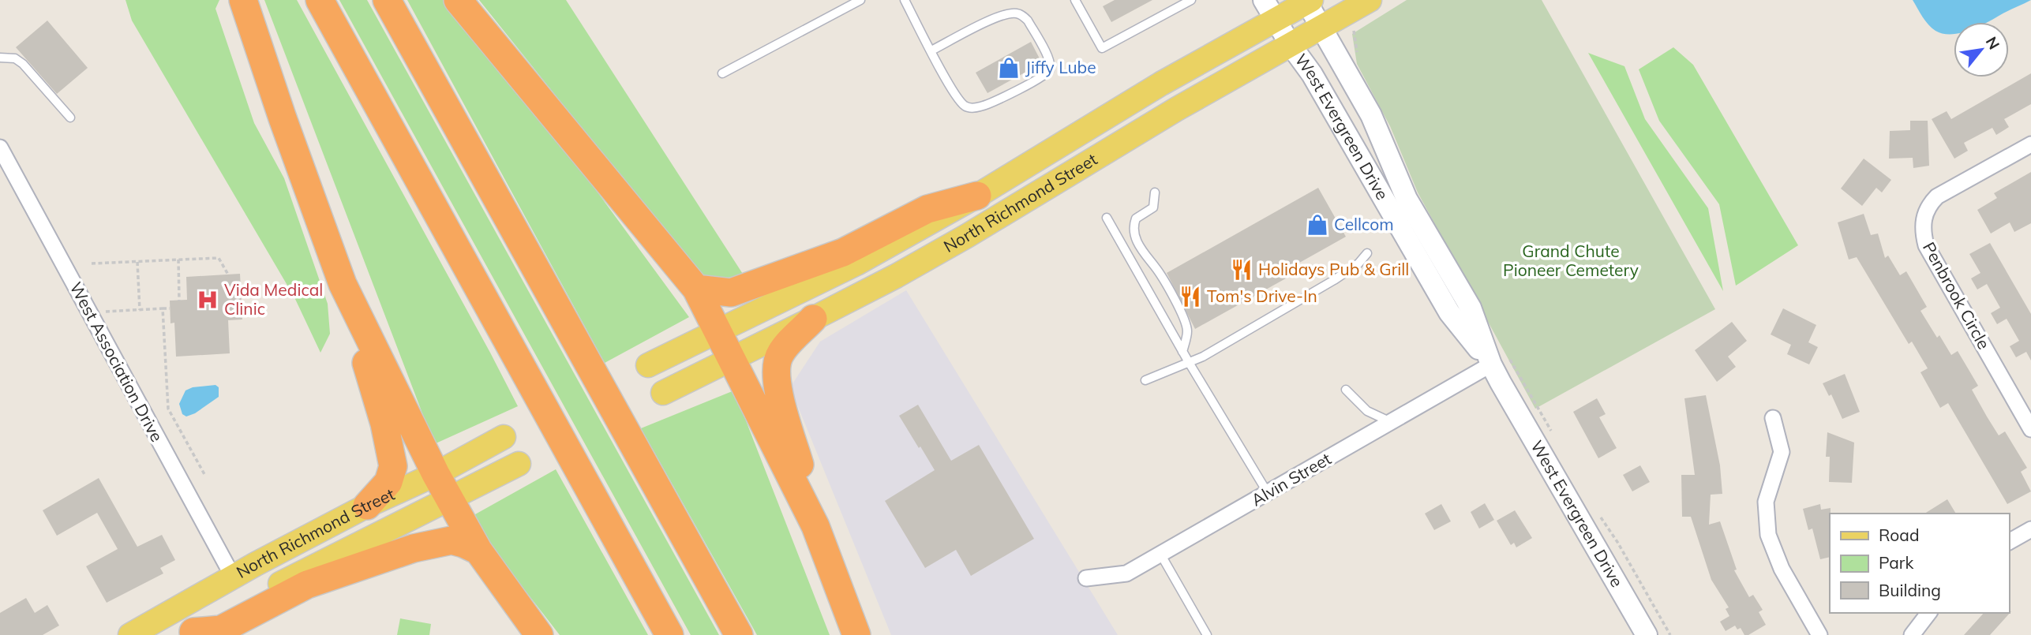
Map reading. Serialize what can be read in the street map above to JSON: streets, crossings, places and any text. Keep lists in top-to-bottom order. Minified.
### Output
{"streets":{"main road":["North Richmond Street"],"street":["West Evergreen Drive","Penbrook Circle","West Association Drive","Alvin Street"]},"crossings":[["West Evergreen Drive","North Richmond Street"],["West Evergreen Drive","Alvin Street"],["North Richmond Street","West Association Drive"]],"parks":["Grand Chute Pioneer Cemetery"],"places":{"shop":["Jiffy Lube","Cellcom"],"restaurant":["Holidays Pub & Grill","Tom's Drive-In"],"hospital":["Vida Medical Clinic"]},"legend":["Road","Park","Building"],"north":"top right"}
